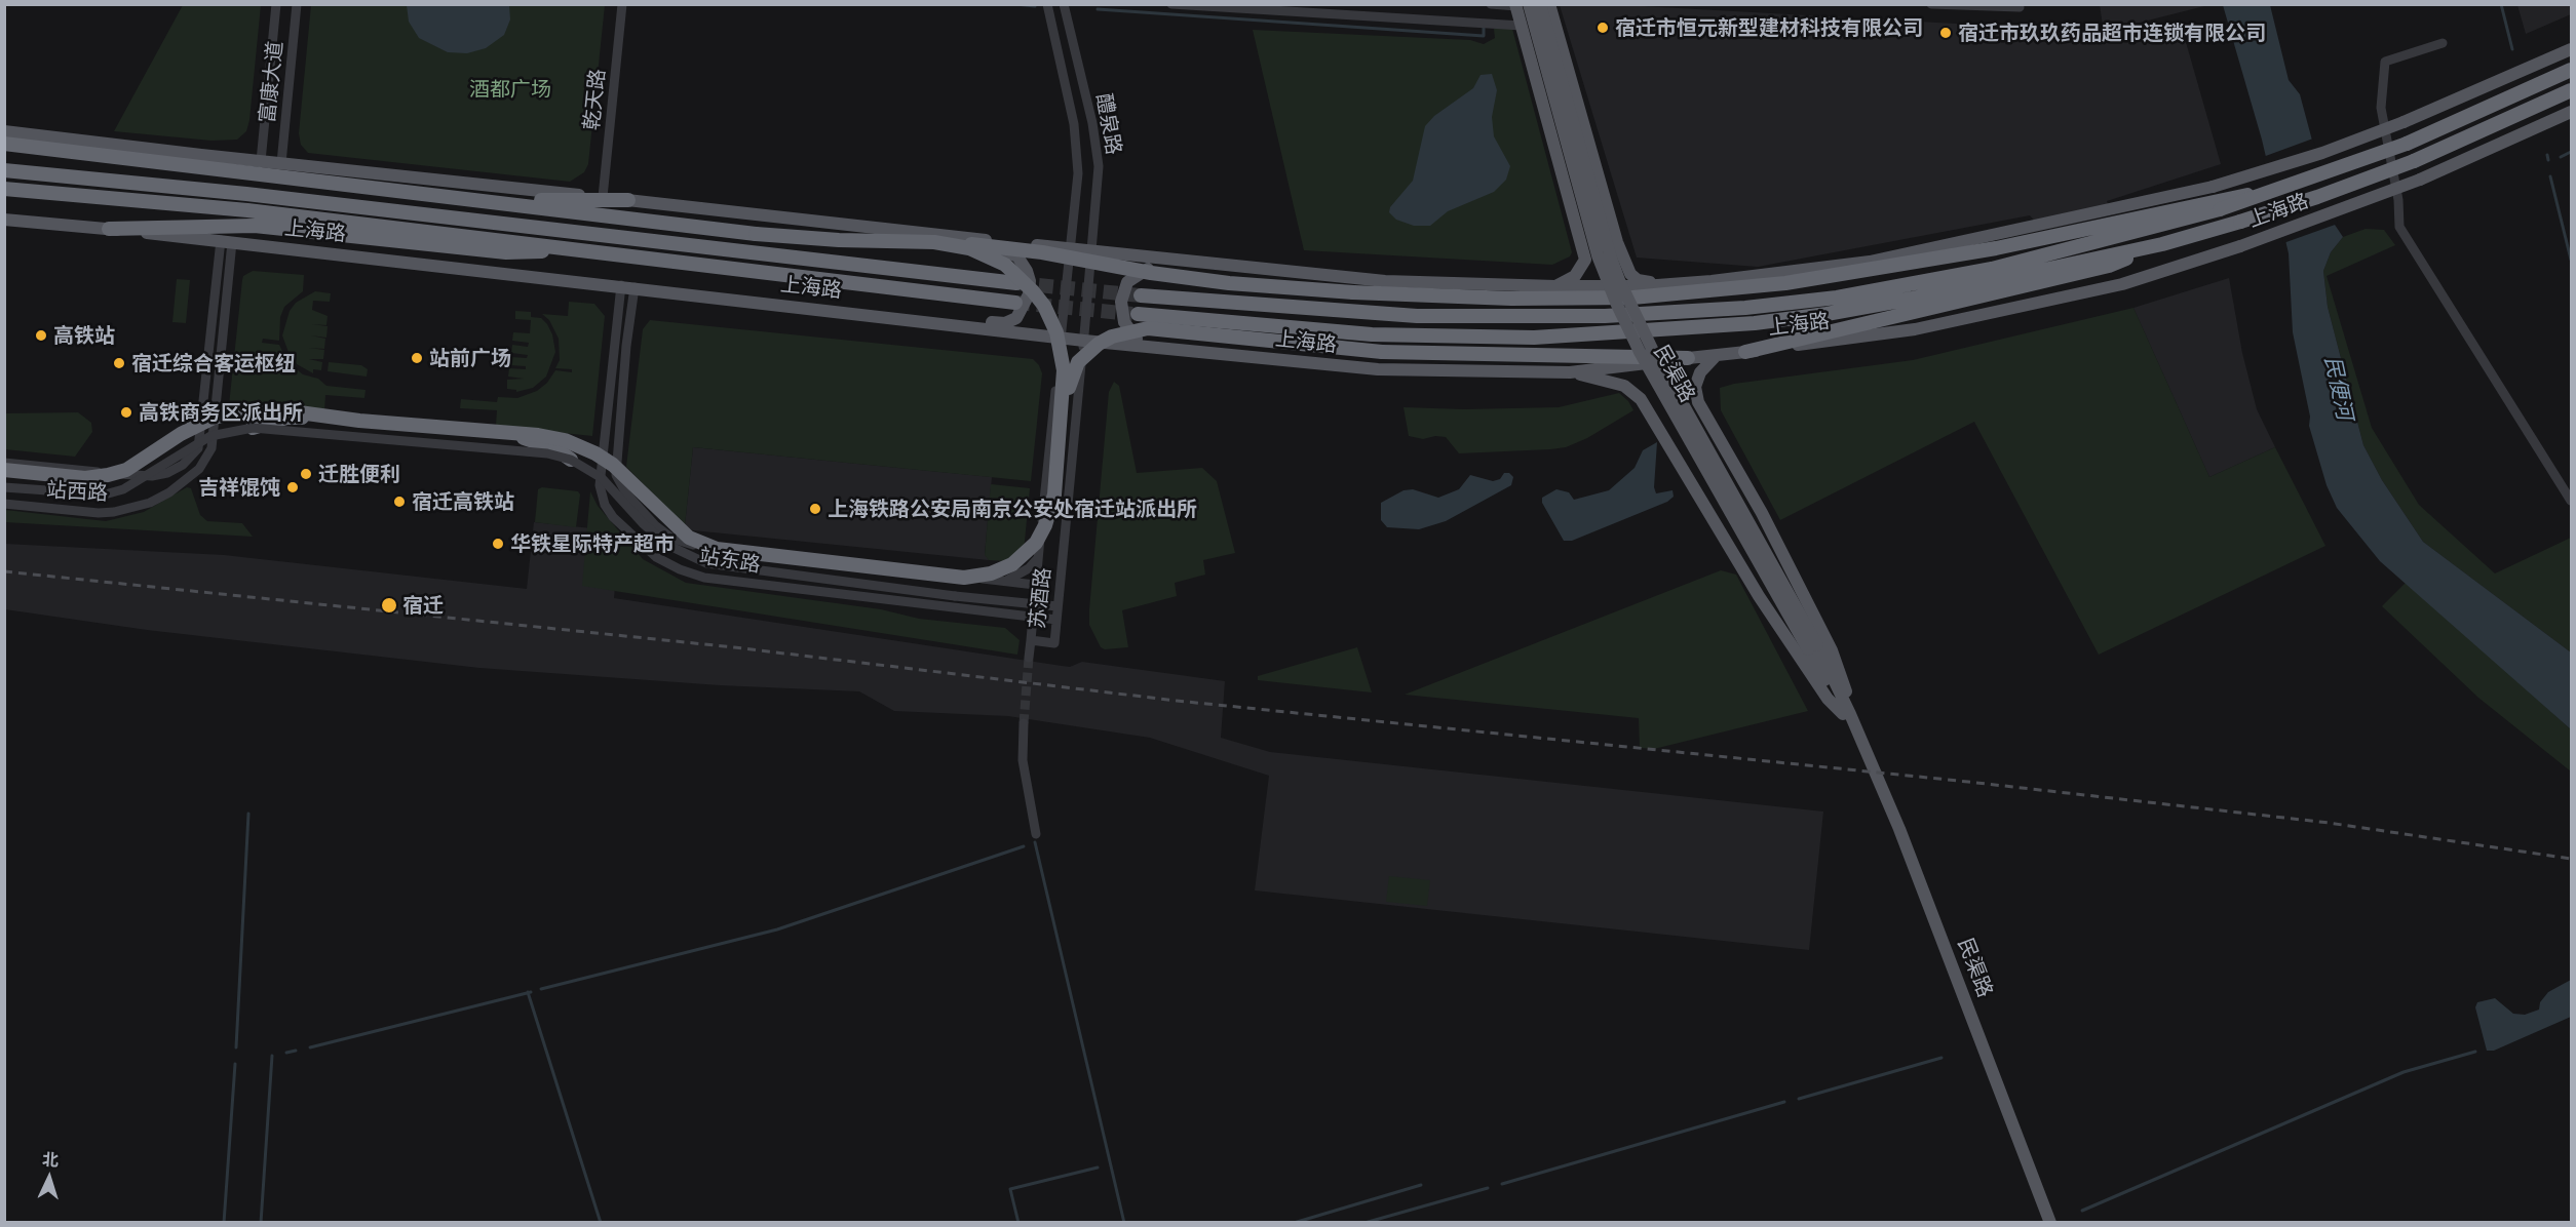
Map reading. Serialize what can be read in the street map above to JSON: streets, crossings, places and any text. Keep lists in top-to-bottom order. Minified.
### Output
{"streets":{"highway":["上海路"],"main road":["民渠路"],"street":["富康大道","乾天路","醴泉路","站西路","站东路","苏酒路"]},"crossings":[["富康大道","上海路"],["乾天路","上海路"],["醴泉路","上海路"],["醴泉路","苏酒路"],["上海路","站西路"],["上海路","站东路"],["上海路","苏酒路"],["站东路","苏酒路"]],"water":["民便河"],"parks":["酒都广场"],"places":["宿迁市恒元新型建材科技有限公司","宿迁市玖玖药品超市连锁有限公司","高铁站","站前广场","宿迁综合客运枢纽","高铁商务区派出所","迁胜便利","吉祥馄饨","宿迁高铁站","上海铁路公安局南京公安处宿迁站派出所","华铁星际特产超市","宿迁"],"north":"top"}
